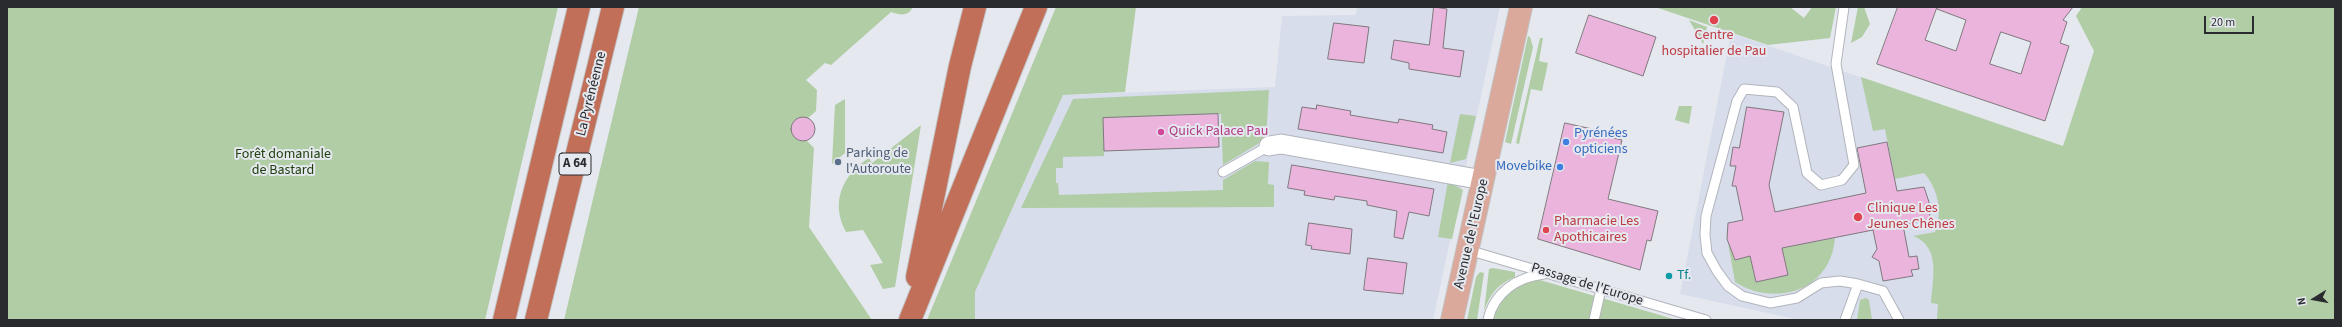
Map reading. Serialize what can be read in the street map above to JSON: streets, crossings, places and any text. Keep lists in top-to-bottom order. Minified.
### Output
{"streets":{"highway":["La Pyrénéenne","A 64"],"main road":["Avenue de l'Europe"],"lane":["Passage de l'Europe"]},"crossings":[["Avenue de l'Europe","Passage de l'Europe"]],"parks":["Forêt domaniale de Bastard"],"places":["Centre hospitalier de Pau","Quick Palace Pau","Pyrénées opticiens","Parking de l'Autoroute","Movebike","Clinique Les Jeunes Chênes","Pharmacie Les Apothicaires","Tf."],"scale_bar":"20 m","north":"left"}
